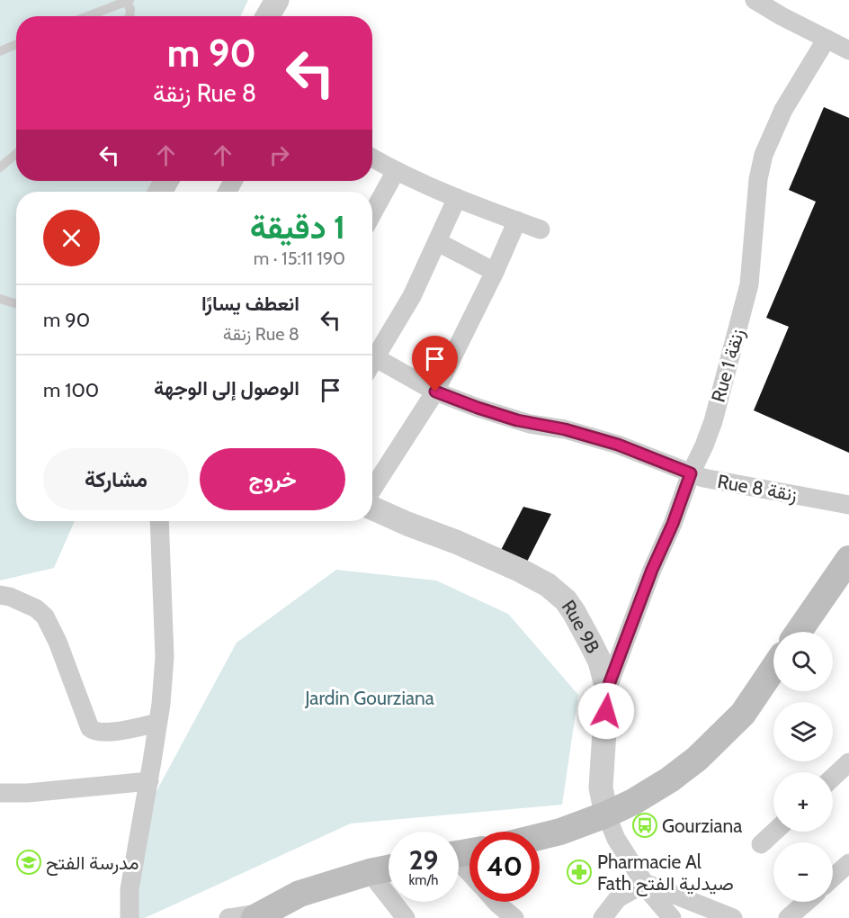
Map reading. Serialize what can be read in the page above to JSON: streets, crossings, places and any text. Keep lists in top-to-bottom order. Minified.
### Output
{"streets":{"street":["Rue 1 زنقة","Rue 8 زنقة","Rue 9B"]},"crossings":[["Rue 1 زنقة","Rue 8 زنقة"],["Rue 1 زنقة","Rue 9B"]],"parks":["Jardin Gourziana"],"places":{"bus stop":["Gourziana"],"school or university":["مدرسة الفتح"],"pharmacy":["Pharmacie Al Fath صيدلية الفتح"]},"page":{"turn":["90 m","Rue 8 زنقة"],"heading":["1 دقيقة","190 m · 15:11"],"list":[{"name":"انعطف يسارًا","note":"Rue 8 زنقة","value":"90 m"},{"name":"الوصول إلى الوجهة","value":"100 m"}],"buttons":["خروج","مشاركة"],"map_buttons":["+","−"],"speed":"29 km/h","limit":"40"}}
